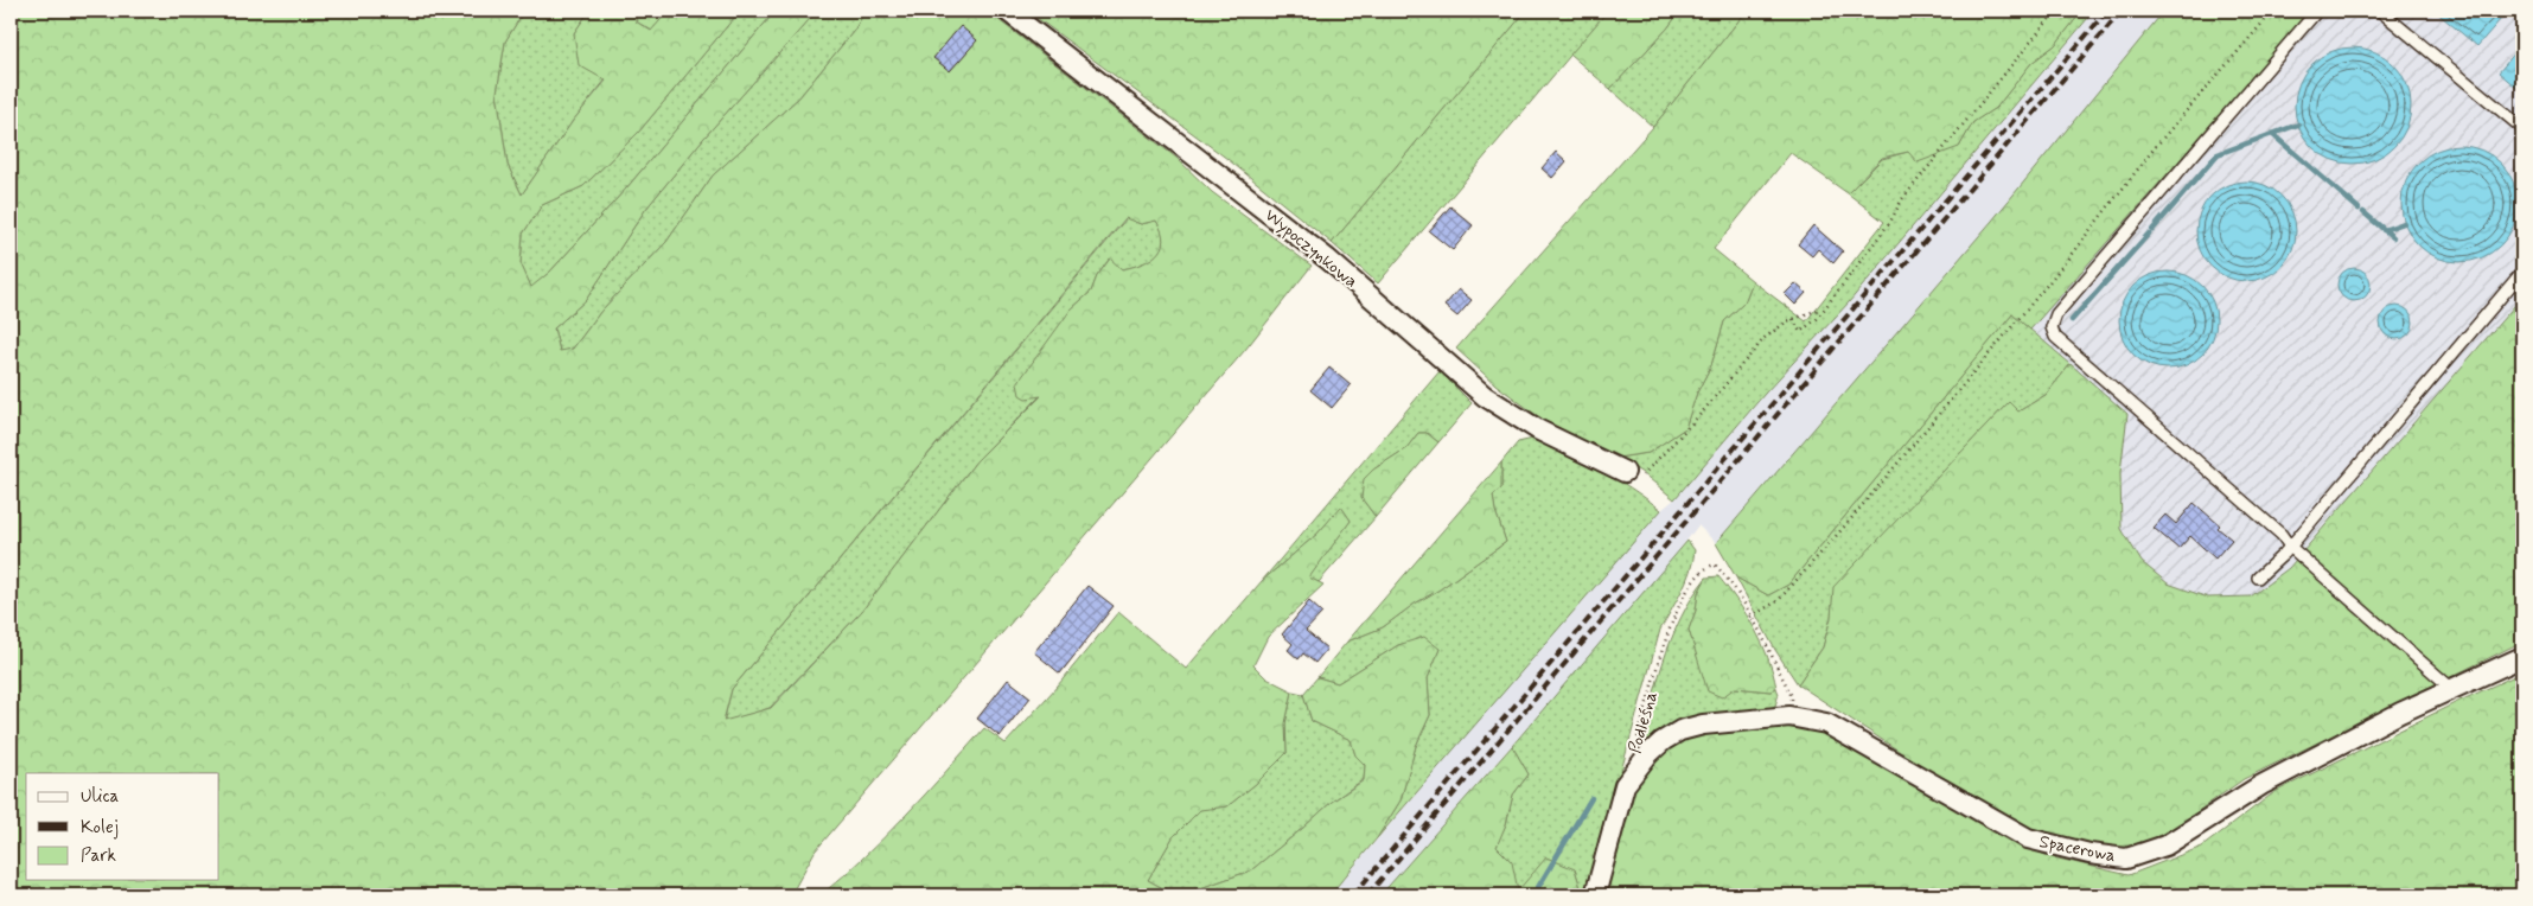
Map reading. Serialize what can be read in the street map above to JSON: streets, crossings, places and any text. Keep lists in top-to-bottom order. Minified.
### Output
{"streets":{"street":["Wypoczynkowa","Spacerowa"],"path":["Podleśna"]},"legend":["Ulica","Kolej","Park"]}
